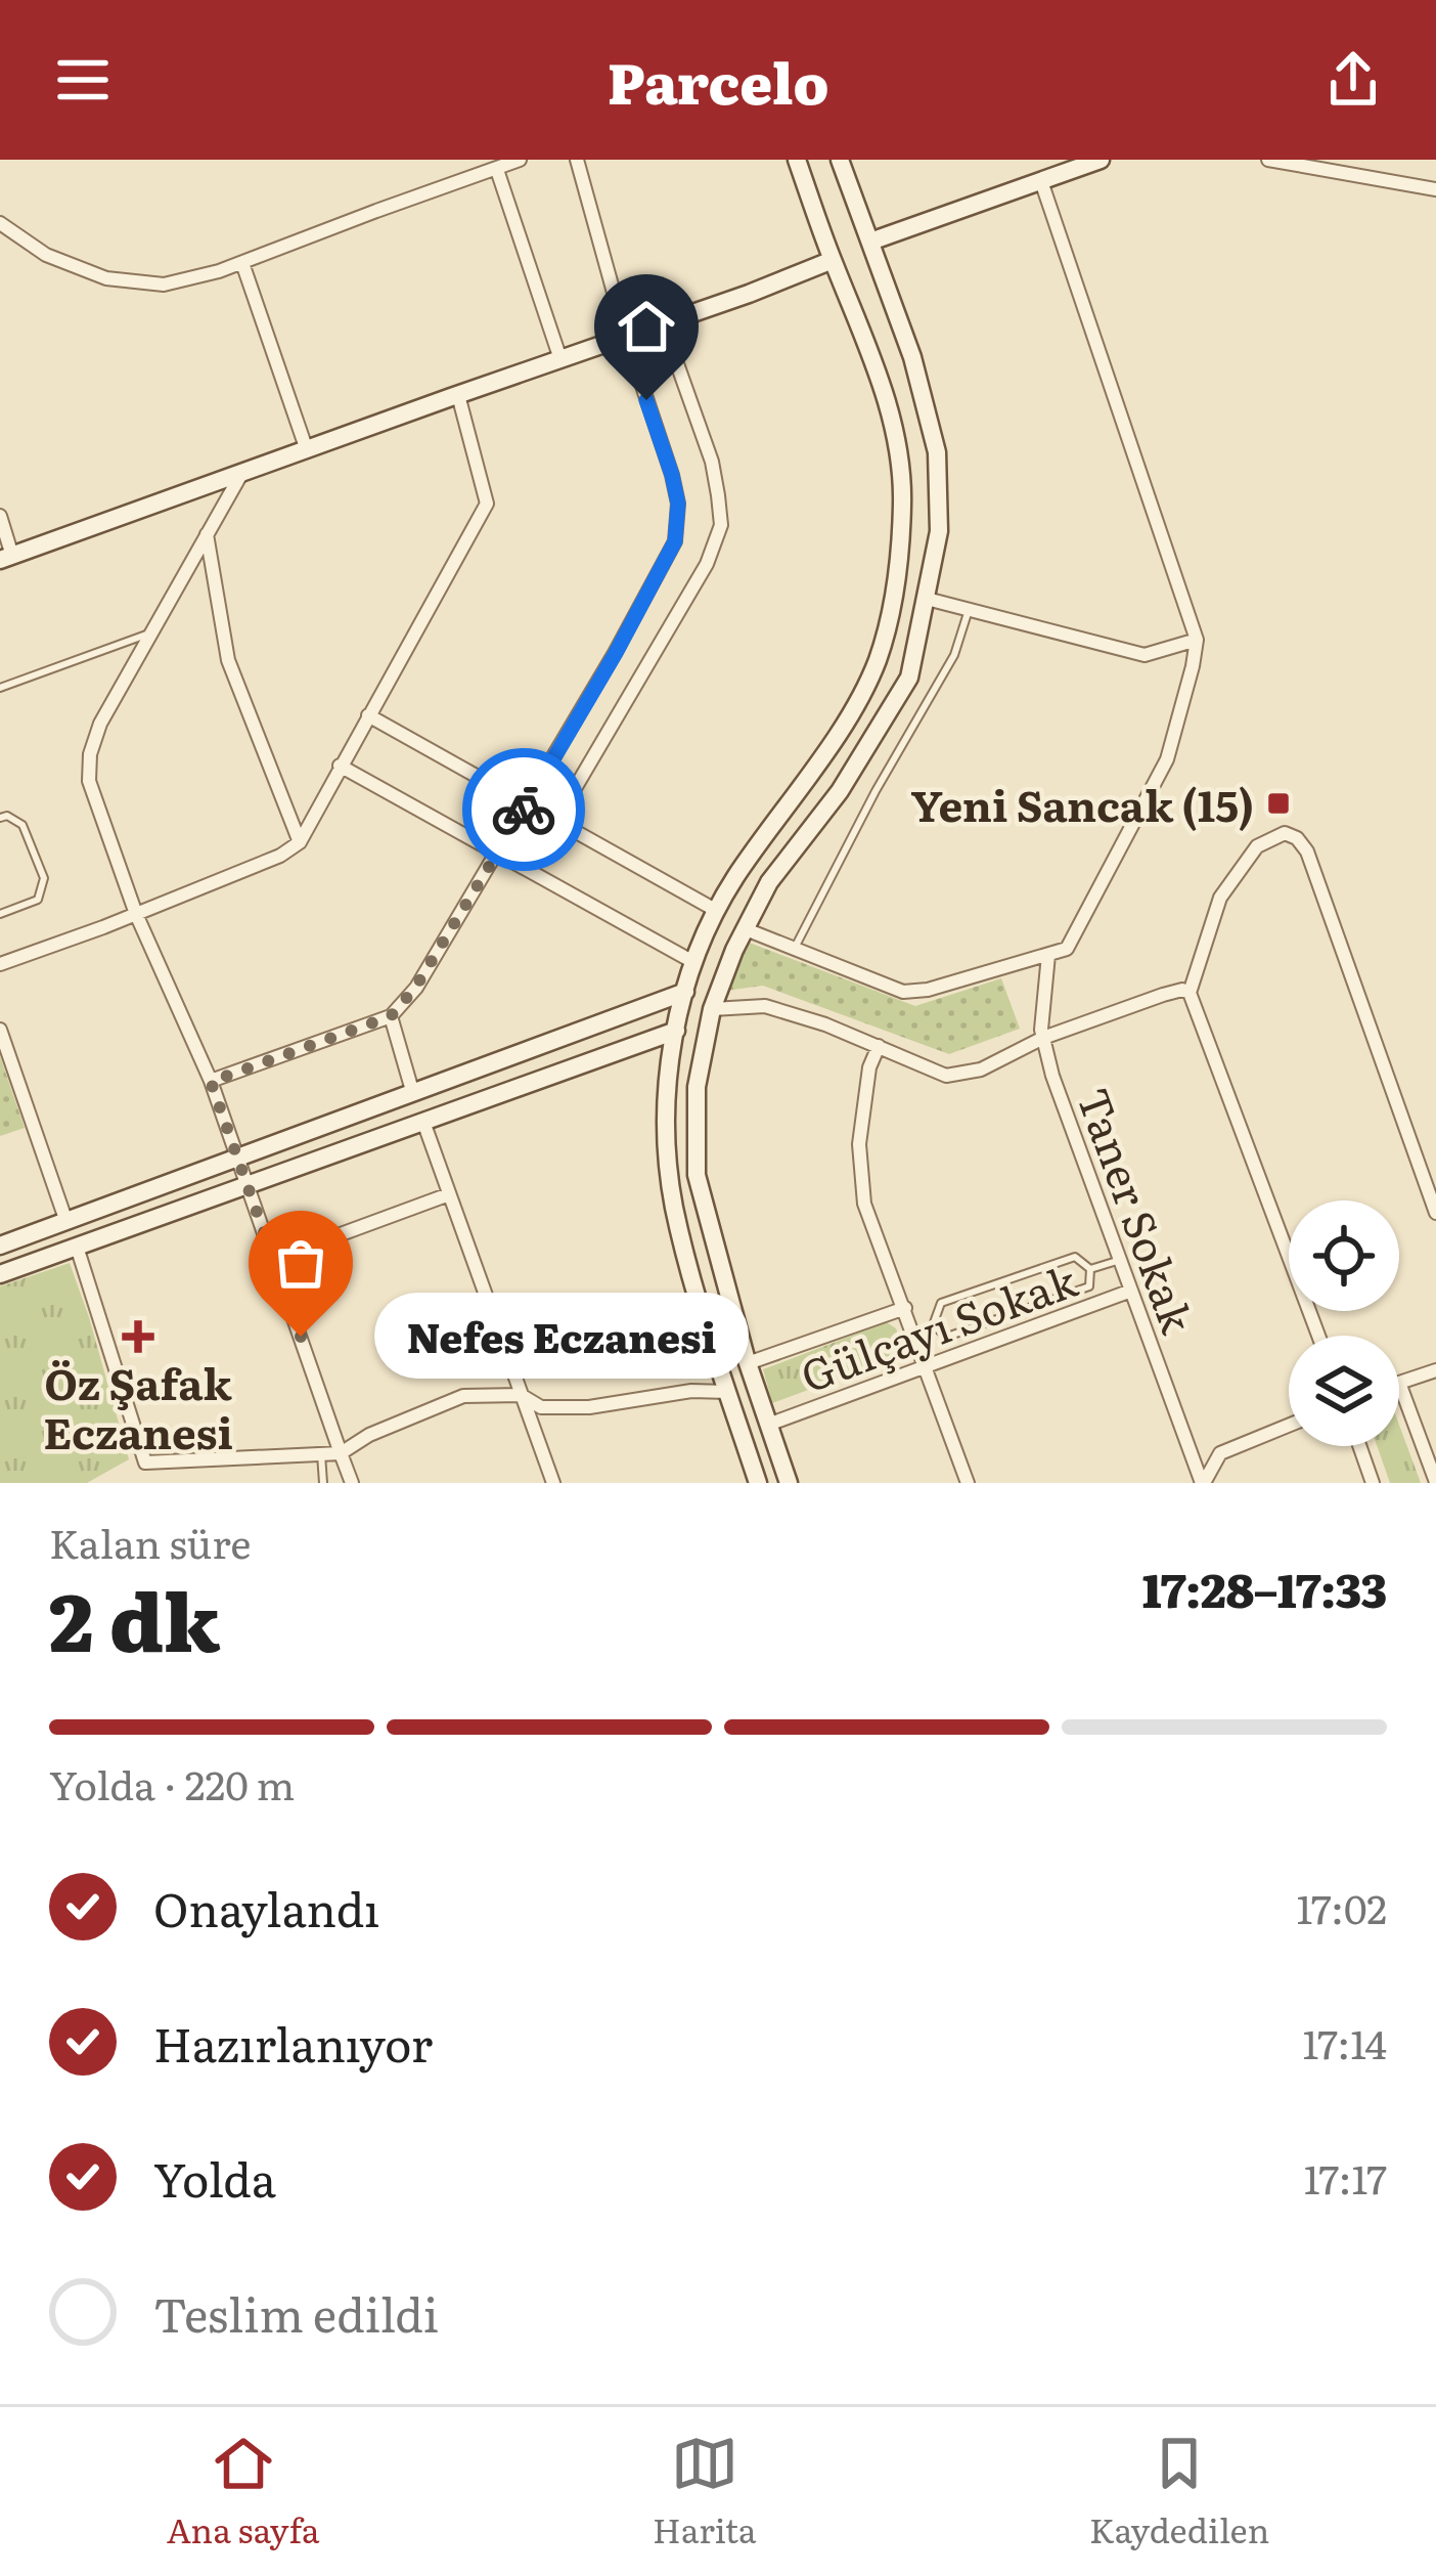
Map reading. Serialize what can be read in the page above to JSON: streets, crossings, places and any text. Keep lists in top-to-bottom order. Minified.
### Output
{"streets":{"street":["Taner Sokak","Gülçayı Sokak"]},"crossings":[["Taner Sokak","Gülçayı Sokak"]],"places":{"transit":["Yeni Sancak (15)"],"health":["Öz Şafak Eczanesi"],"other":["Nefes Eczanesi"]},"page":{"header":"Parcelo","bubble":"Nefes Eczanesi","heading":["2 dk","Kalan süre","17:28–17:33"],"bar":"Yolda · 220 m","list":[["Onaylandı","17:02"],["Hazırlanıyor","17:14"],["Yolda","17:17"],"Teslim edildi"],"tabs":["Ana sayfa","Harita","Kaydedilen"]}}
